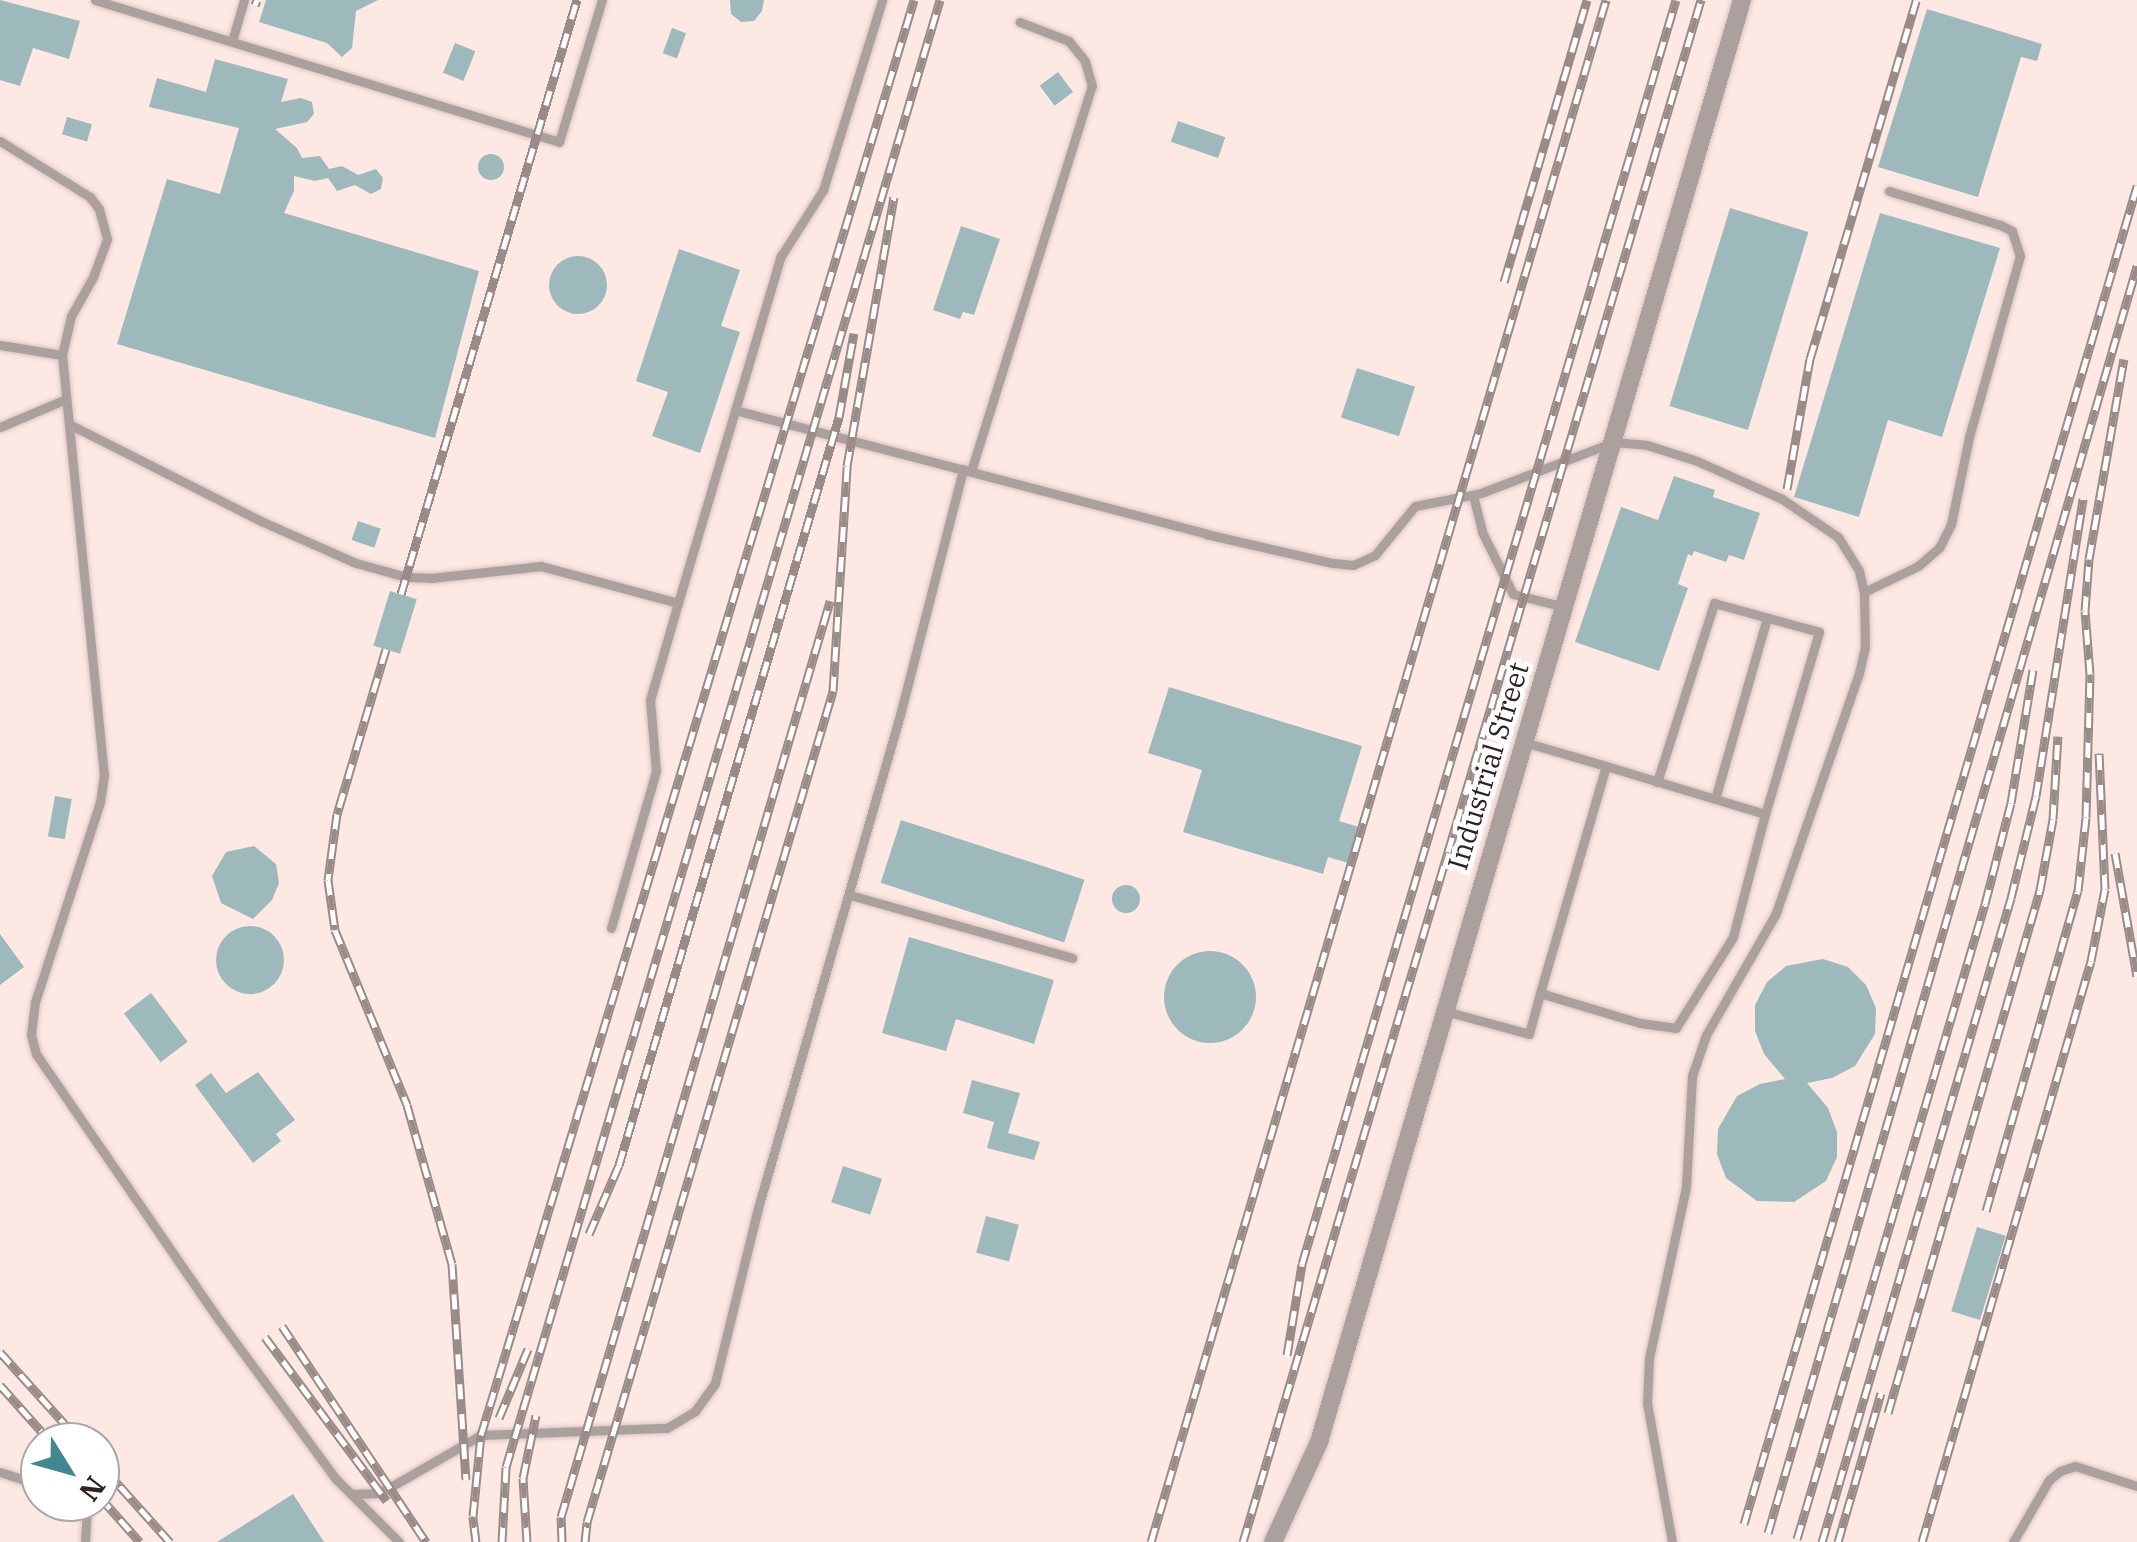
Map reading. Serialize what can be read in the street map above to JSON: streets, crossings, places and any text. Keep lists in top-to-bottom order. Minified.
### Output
{"streets":{"street":["Industrial Street"]},"north":"bottom right"}
